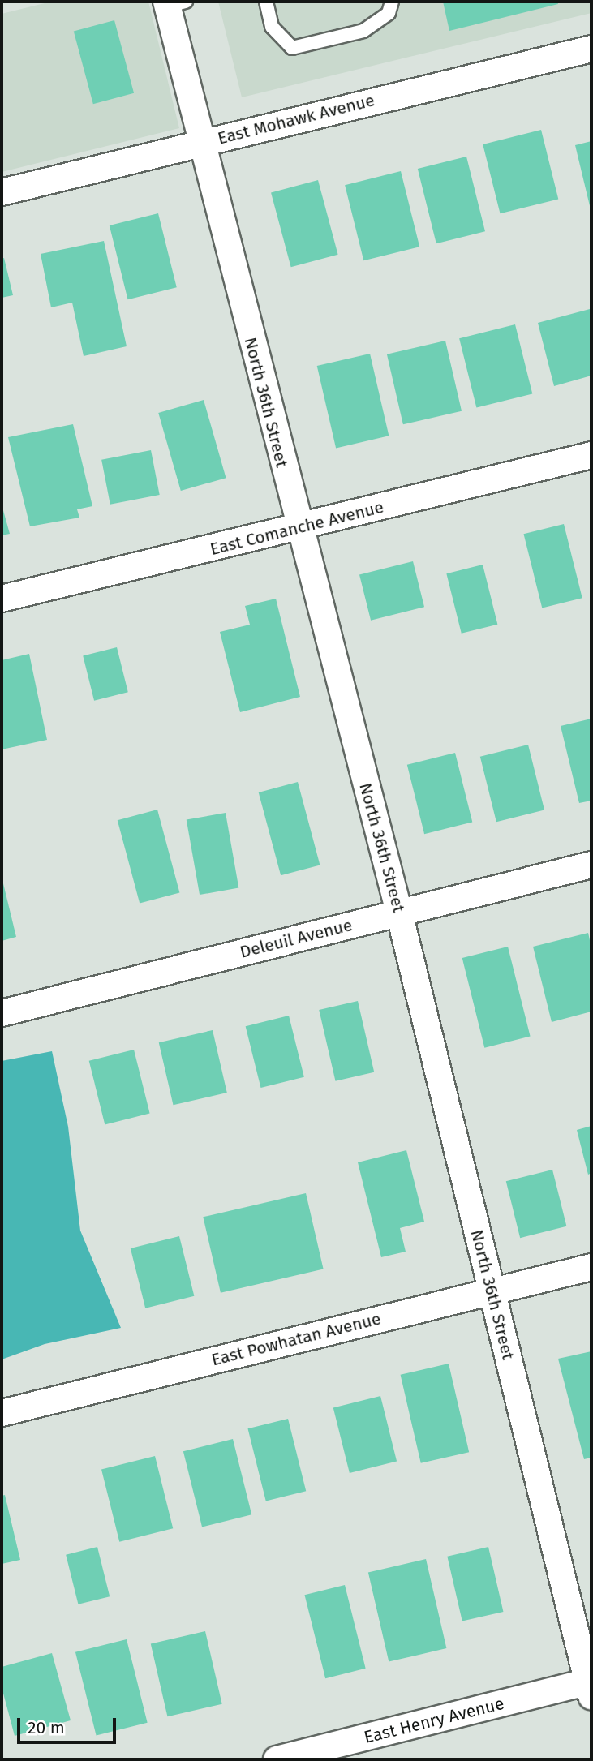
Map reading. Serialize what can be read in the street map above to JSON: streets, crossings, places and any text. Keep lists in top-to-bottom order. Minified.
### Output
{"streets":{"street":["East Mohawk Avenue","North 36th Street","East Comanche Avenue","Deleuil Avenue","East Powhatan Avenue","East Henry Avenue"]},"crossings":[["East Mohawk Avenue","North 36th Street"],["North 36th Street","East Comanche Avenue"],["North 36th Street","Deleuil Avenue"],["North 36th Street","East Powhatan Avenue"],["North 36th Street","East Henry Avenue"]],"scale_bar":"20 m"}
